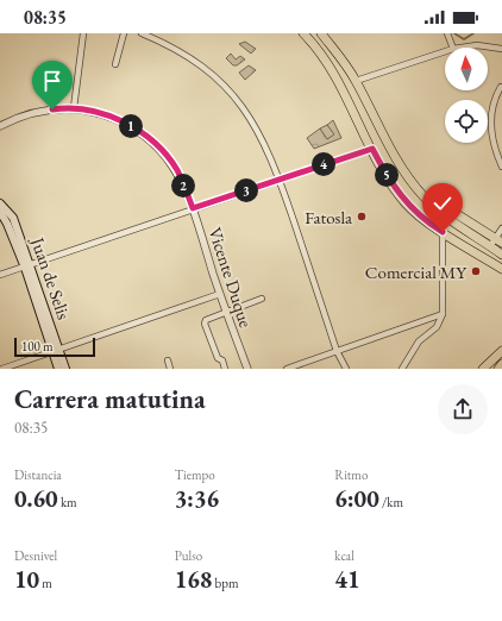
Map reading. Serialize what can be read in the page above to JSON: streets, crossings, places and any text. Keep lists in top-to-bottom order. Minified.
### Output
{"streets":{"main road":["Juan de Selis"],"street":["Vicente Duque"]},"places":["Fatosla","Comercial MY"],"scale_bar":"100 m","north":"top","page":{"status":"08:35","pins":["1","4","5","2","3"],"scale":"100 m","heading":["Carrera matutina","08:35"],"stats":[["Distancia","0.60 km"],["Tiempo","3:36"],["Ritmo","6:00 /km"],["Desnivel","10 m"],["Pulso","168 bpm"],["kcal","41"]]}}
